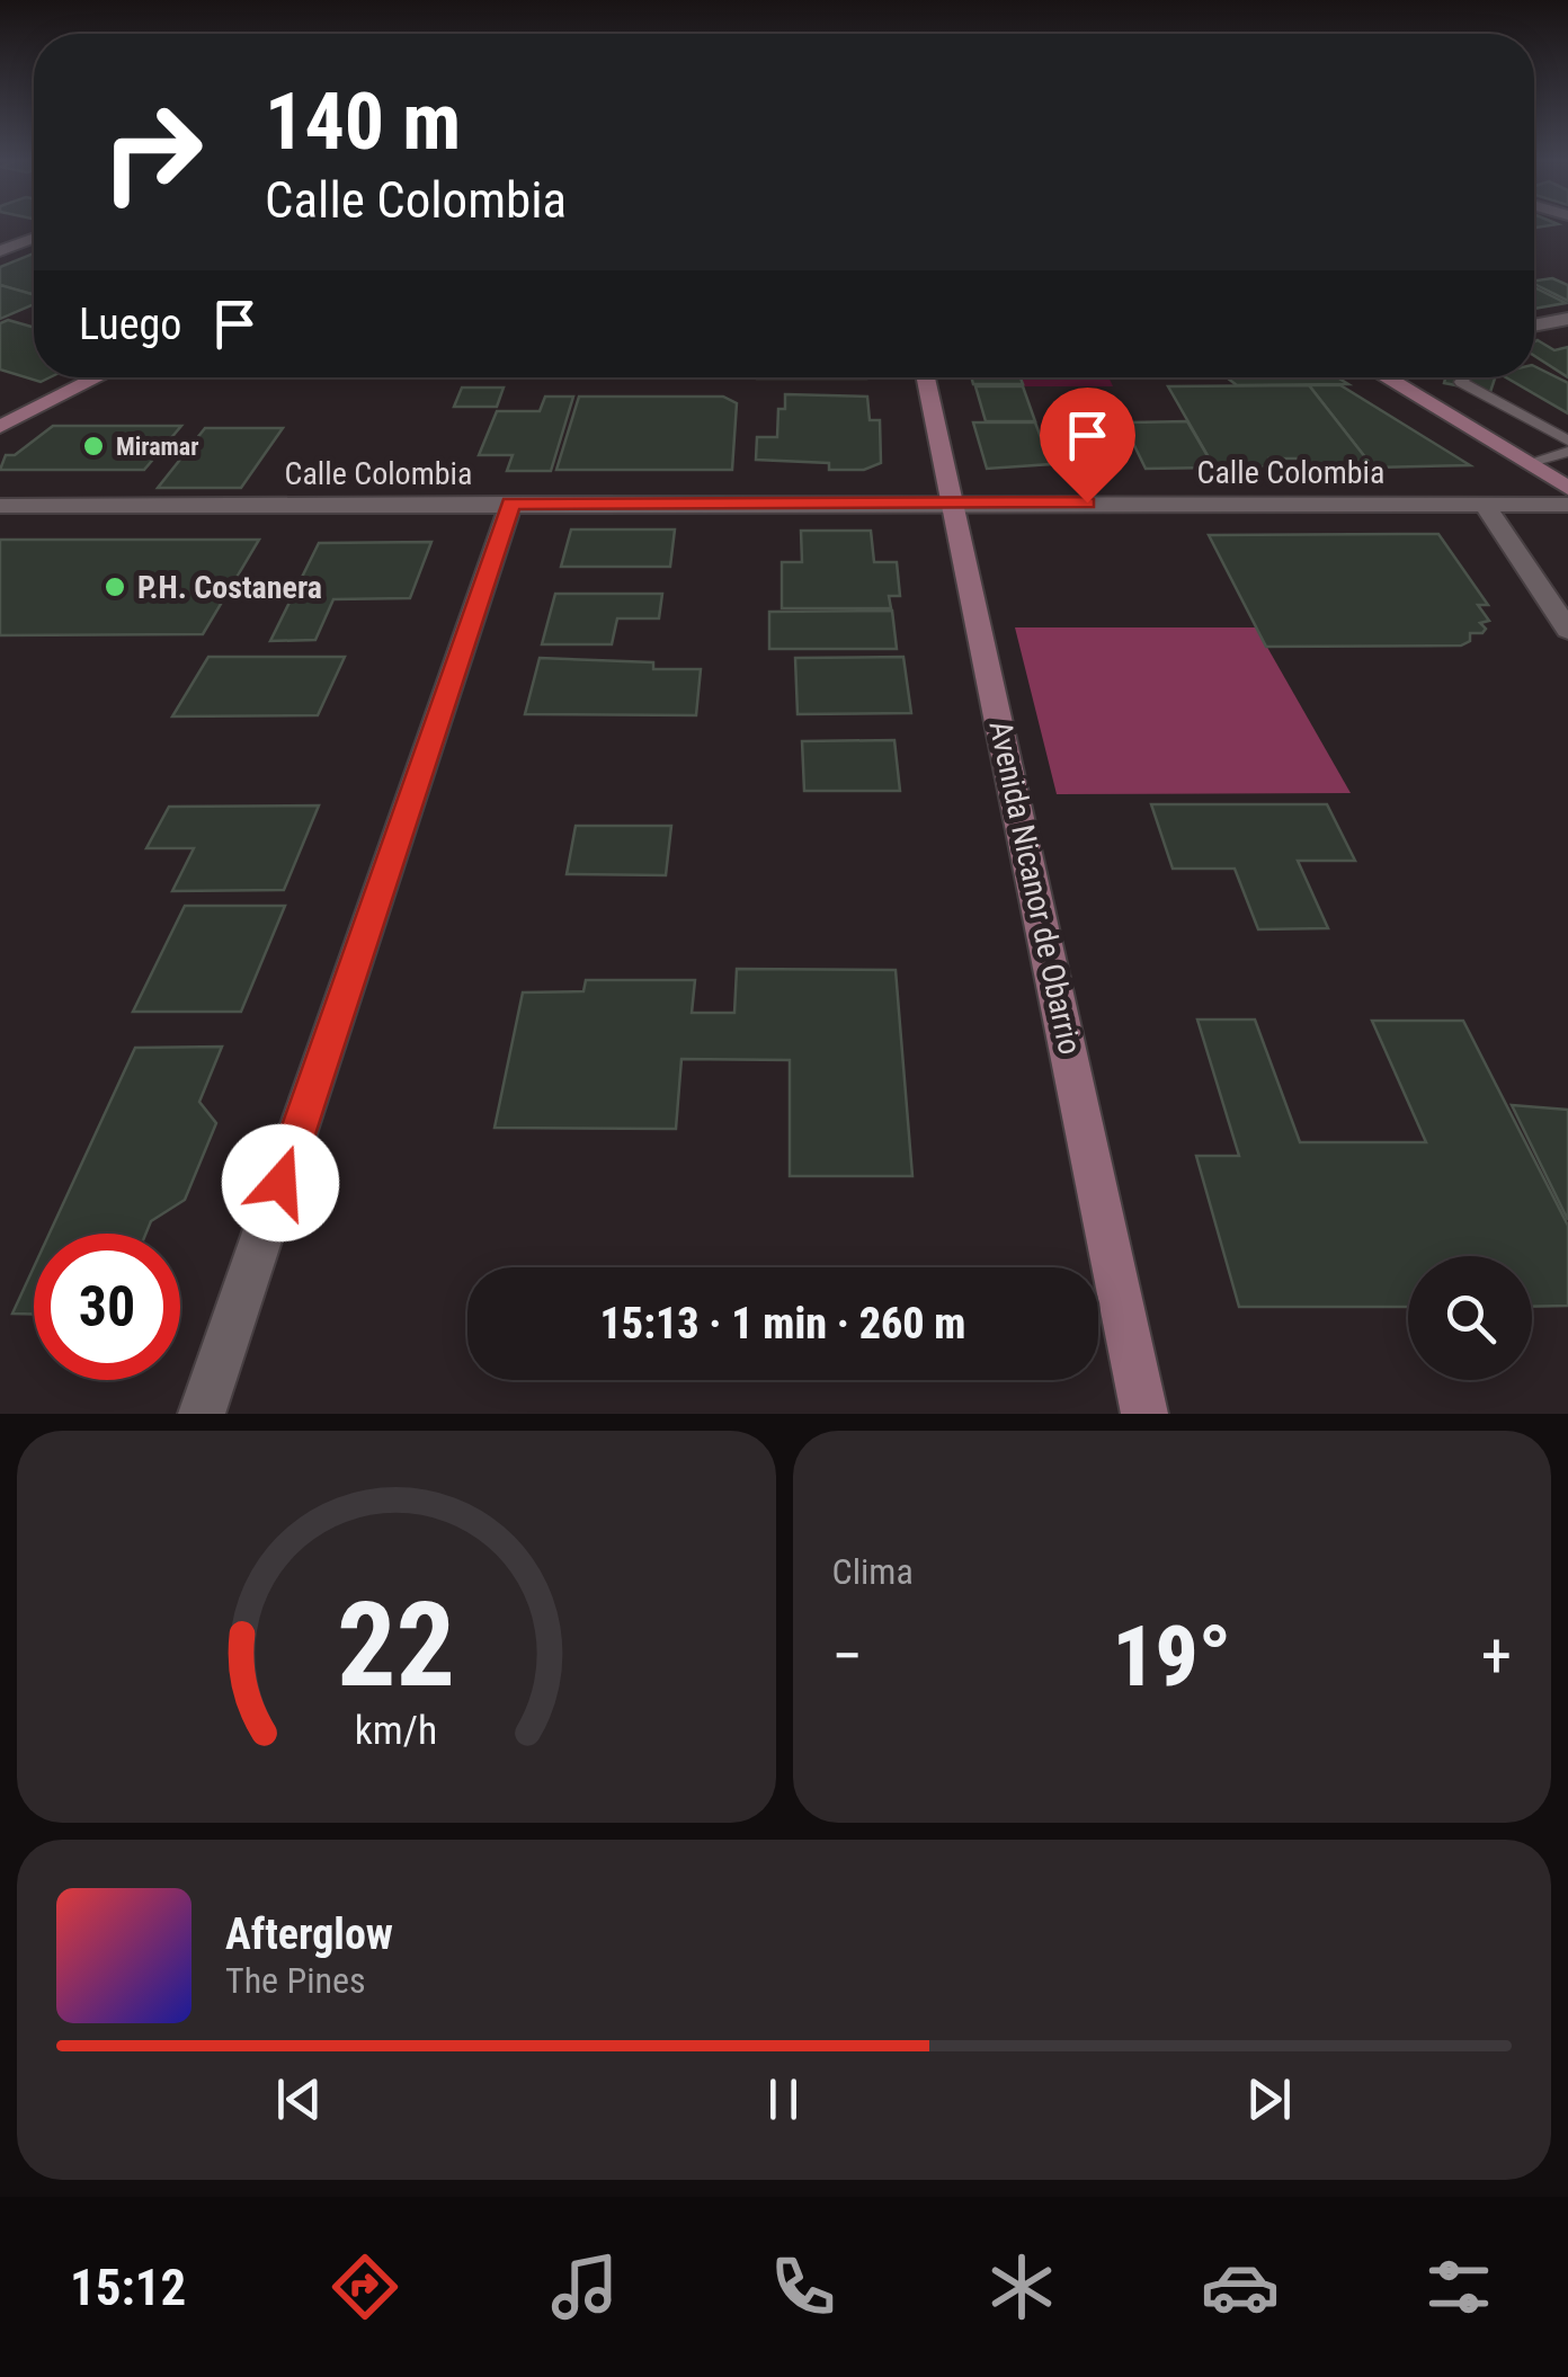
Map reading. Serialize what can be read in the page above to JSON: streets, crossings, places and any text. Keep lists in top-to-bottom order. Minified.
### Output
{"streets":{"main road":["Avenida Nicanor de Obarrio"],"street":["Calle Colombia"]},"crossings":[["Calle Colombia","Avenida Nicanor de Obarrio"]],"places":["Miramar","P.H. Costanera"],"page":{"turn":["140 m","Calle Colombia"],"then":"Luego","limit":"30","trip":"15:13 · 1 min · 260 m","tile":"Clima","heat":["−","19°","+"],"song":["Afterglow","The Pines"],"tabs":"15:12","gauge":["22","km/h"]}}
